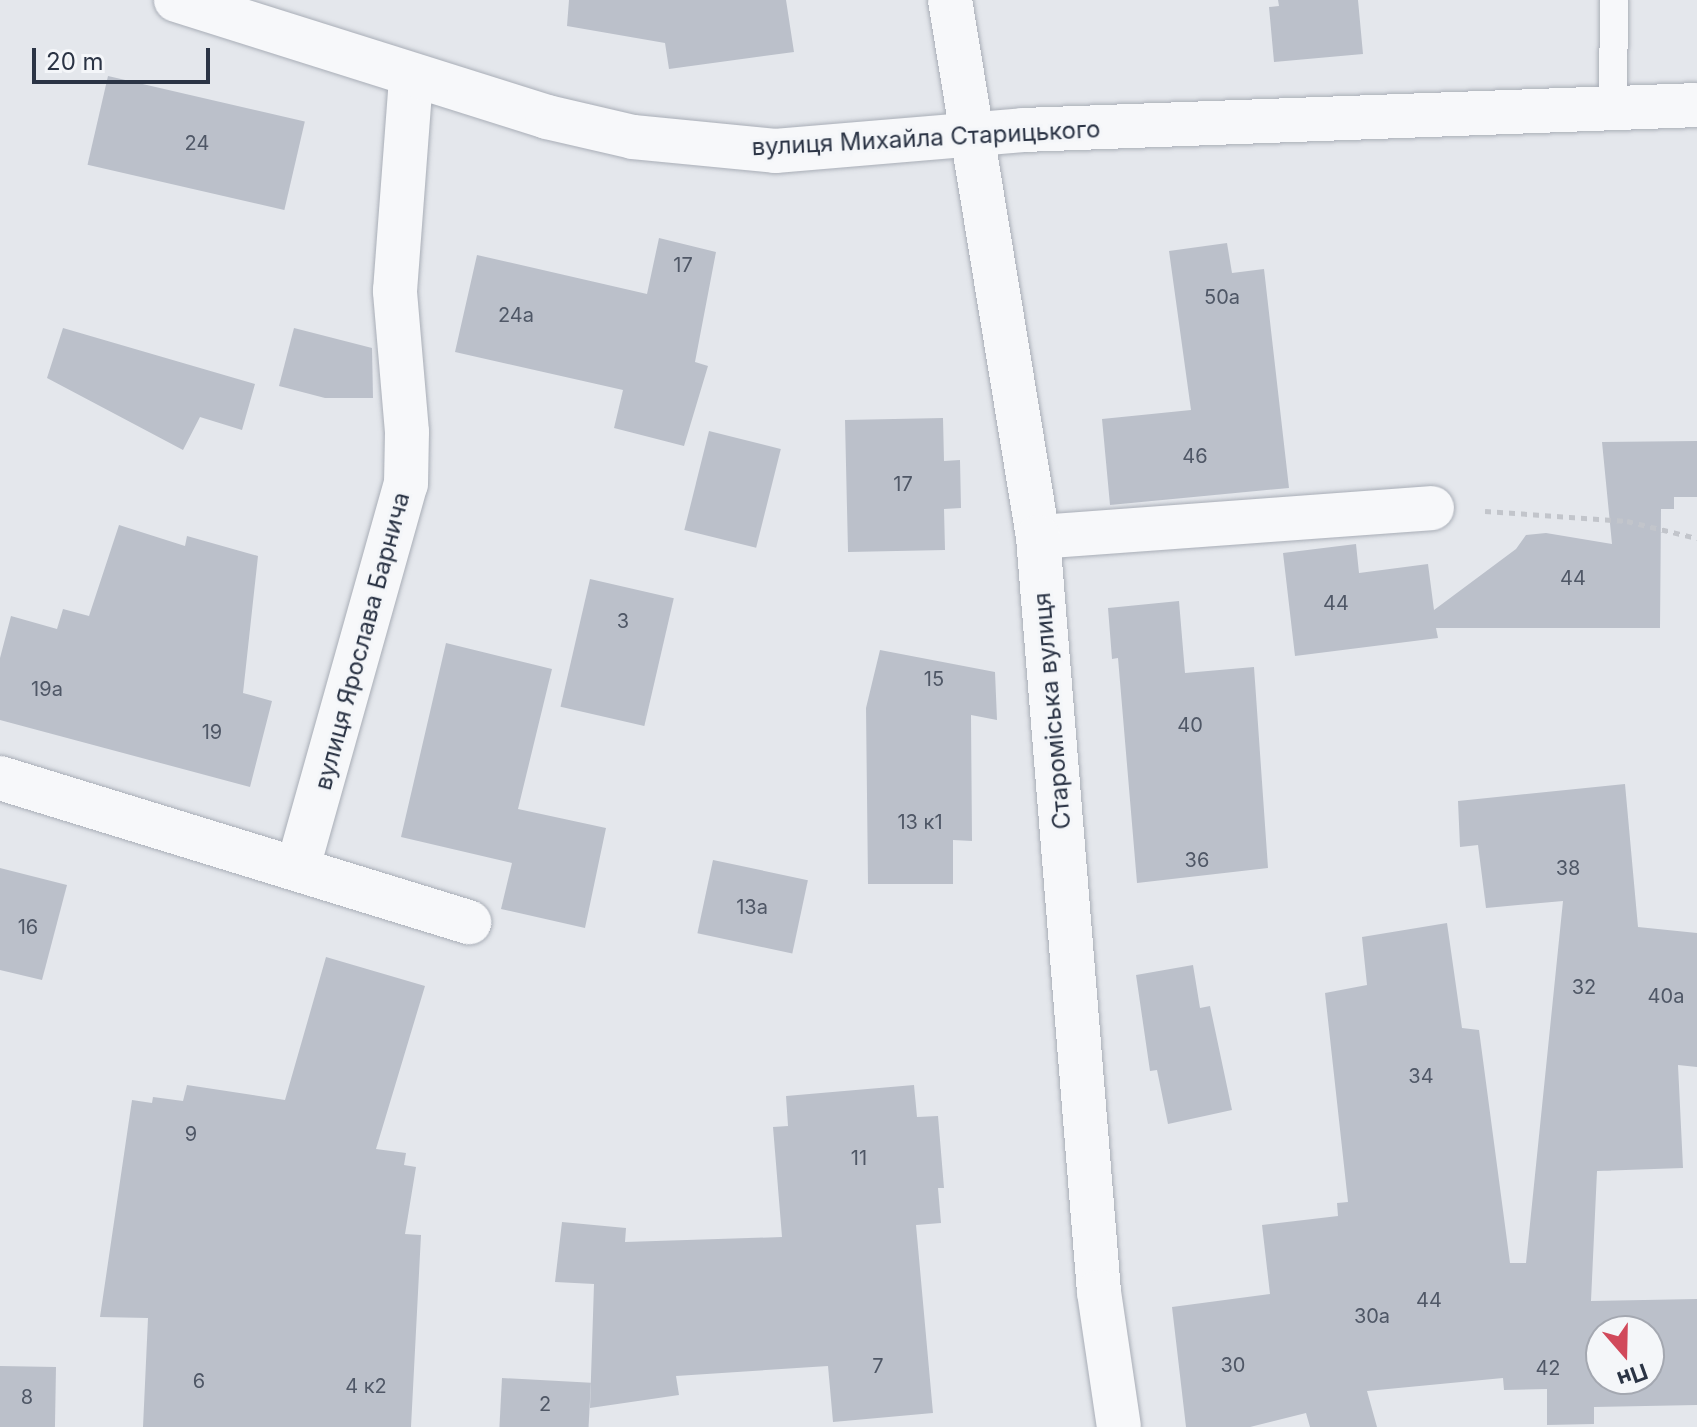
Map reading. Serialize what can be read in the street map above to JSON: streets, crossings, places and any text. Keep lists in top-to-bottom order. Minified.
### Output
{"streets":{"street":["вулиця Михайла Старицького","вулиця Ярослава Барнича","Староміська вулиця"]},"crossings":[["вулиця Михайла Старицького","вулиця Ярослава Барнича"],["вулиця Михайла Старицького","Староміська вулиця"]],"house_numbers":["24","17","50а","24а","46","17","44","44","3","15","19а","40","19","13 к1","36","38","13а","16","32","40а","34","9","11","44","30а","30","7","42","6","4 к2","8","2"],"scale_bar":"20 m","north":"bottom"}
